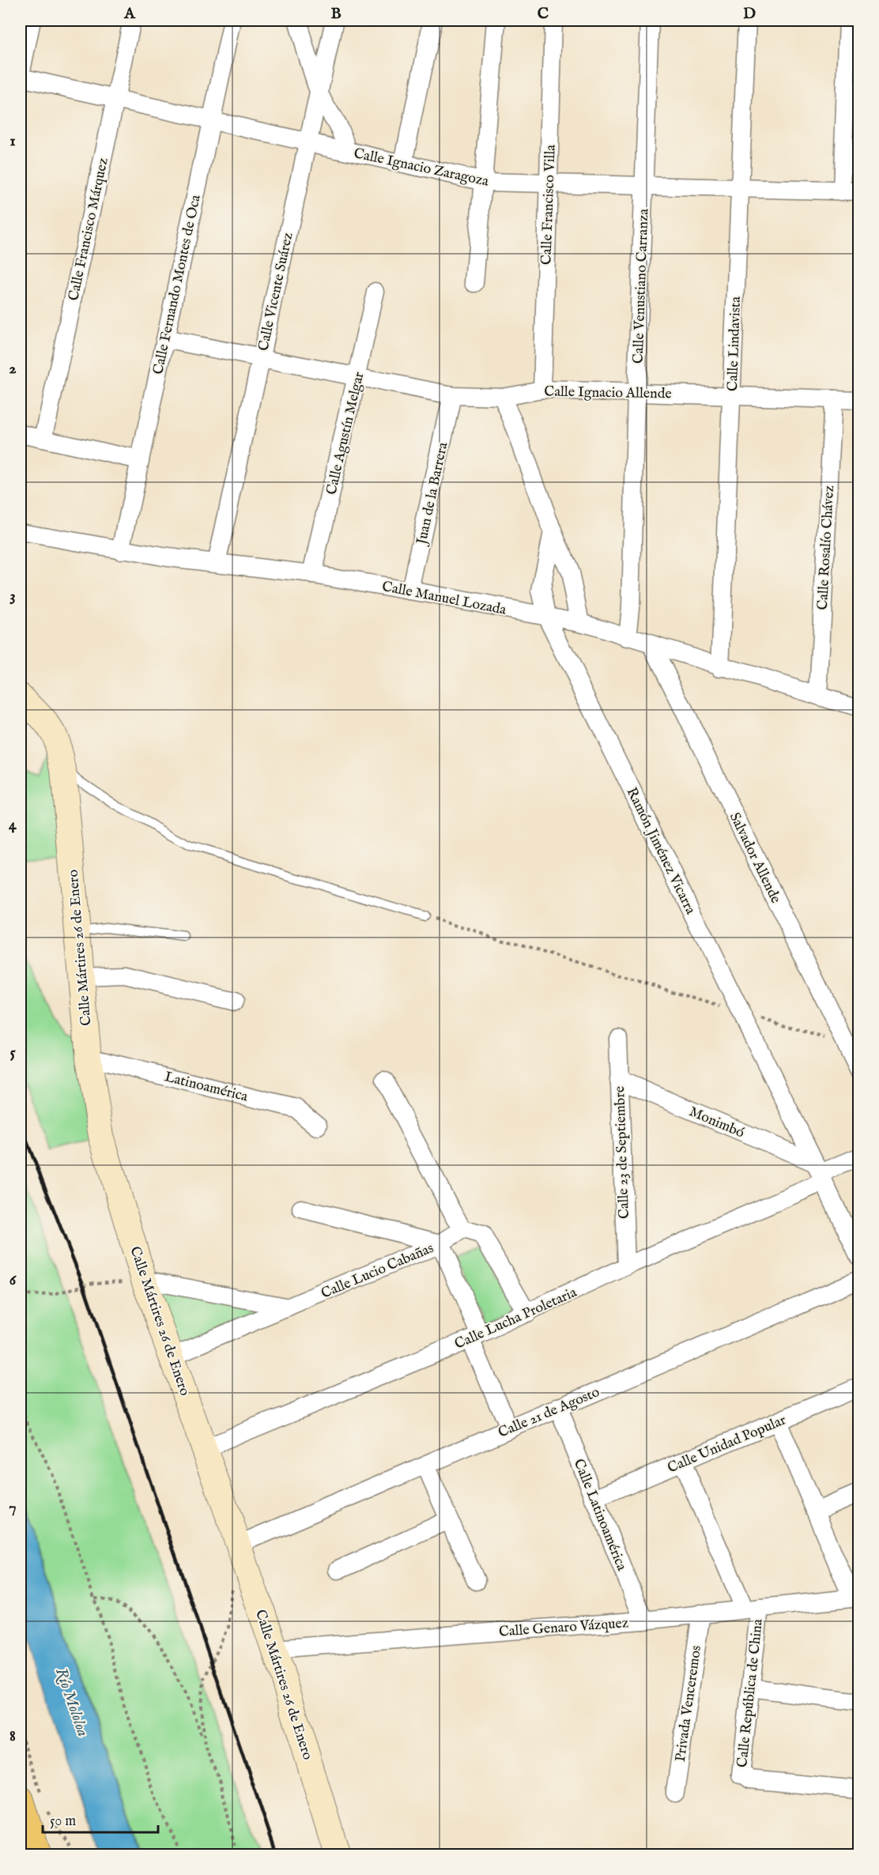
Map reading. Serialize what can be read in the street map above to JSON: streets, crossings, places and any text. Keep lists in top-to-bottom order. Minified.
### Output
{"streets":{"street":["Calle Ignacio Zaragoza","Calle Francisco Villa","Calle Francisco Márquez","Calle Fernando Montes de Oca","Calle Venustiano Carranza","Calle Vicente Suárez","Calle Lindavista","Calle Ignacio Allende","Calle Agustín Melgar","Juan de la Barrera","Calle Rosalío Chávez","Calle Manuel Lozada","Ramón Jiménez Vicarra","Salvador Allende","Calle Mártires 26 de Enero","Latinoamérica","Monimbó","Calle 23 de Septiembre","Calle Lucio Cabañas","Calle Lucha Proletaria","Calle 21 de Agosto","Calle Unidad Popular","Calle Latinoamérica","Calle Genaro Vázquez","Calle República de China","Privada Venceremos"]},"crossings":[["Calle Ignacio Zaragoza","Calle Francisco Villa"],["Calle Ignacio Zaragoza","Calle Francisco Márquez"],["Calle Ignacio Zaragoza","Calle Fernando Montes de Oca"],["Calle Ignacio Zaragoza","Calle Venustiano Carranza"],["Calle Ignacio Zaragoza","Calle Vicente Suárez"],["Calle Ignacio Zaragoza","Calle Lindavista"],["Calle Francisco Villa","Calle Ignacio Allende"],["Calle Fernando Montes de Oca","Calle Ignacio Allende"],["Calle Fernando Montes de Oca","Calle Manuel Lozada"],["Calle Venustiano Carranza","Calle Ignacio Allende"],["Calle Venustiano Carranza","Calle Manuel Lozada"],["Calle Vicente Suárez","Calle Ignacio Allende"],["Calle Vicente Suárez","Calle Manuel Lozada"],["Calle Lindavista","Calle Ignacio Allende"],["Calle Lindavista","Calle Manuel Lozada"],["Calle Ignacio Allende","Calle Agustín Melgar"],["Calle Ignacio Allende","Juan de la Barrera"],["Calle Ignacio Allende","Calle Rosalío Chávez"],["Calle Agustín Melgar","Calle Manuel Lozada"],["Juan de la Barrera","Calle Manuel Lozada"],["Calle Rosalío Chávez","Calle Manuel Lozada"],["Calle Manuel Lozada","Ramón Jiménez Vicarra"],["Calle Manuel Lozada","Salvador Allende"],["Ramón Jiménez Vicarra","Monimbó"],["Ramón Jiménez Vicarra","Calle Lucha Proletaria"],["Calle Mártires 26 de Enero","Latinoamérica"],["Calle Mártires 26 de Enero","Calle Lucio Cabañas"],["Calle Mártires 26 de Enero","Calle Lucha Proletaria"],["Calle Mártires 26 de Enero","Calle 21 de Agosto"],["Calle Mártires 26 de Enero","Calle Genaro Vázquez"],["Monimbó","Calle 23 de Septiembre"],["Monimbó","Calle Lucha Proletaria"],["Calle 23 de Septiembre","Calle Lucha Proletaria"],["Calle 21 de Agosto","Calle Latinoamérica"],["Calle Unidad Popular","Calle Latinoamérica"],["Calle Unidad Popular","Calle Genaro Vázquez"],["Calle Latinoamérica","Calle Genaro Vázquez"],["Calle Genaro Vázquez","Calle República de China"],["Calle Genaro Vázquez","Privada Venceremos"]],"water":["Río Mololoa"],"scale_bar":"50 m","grid":{"columns":["A","B","C","D"],"rows":["1","2","3","4","5","6","7","8"]}}
